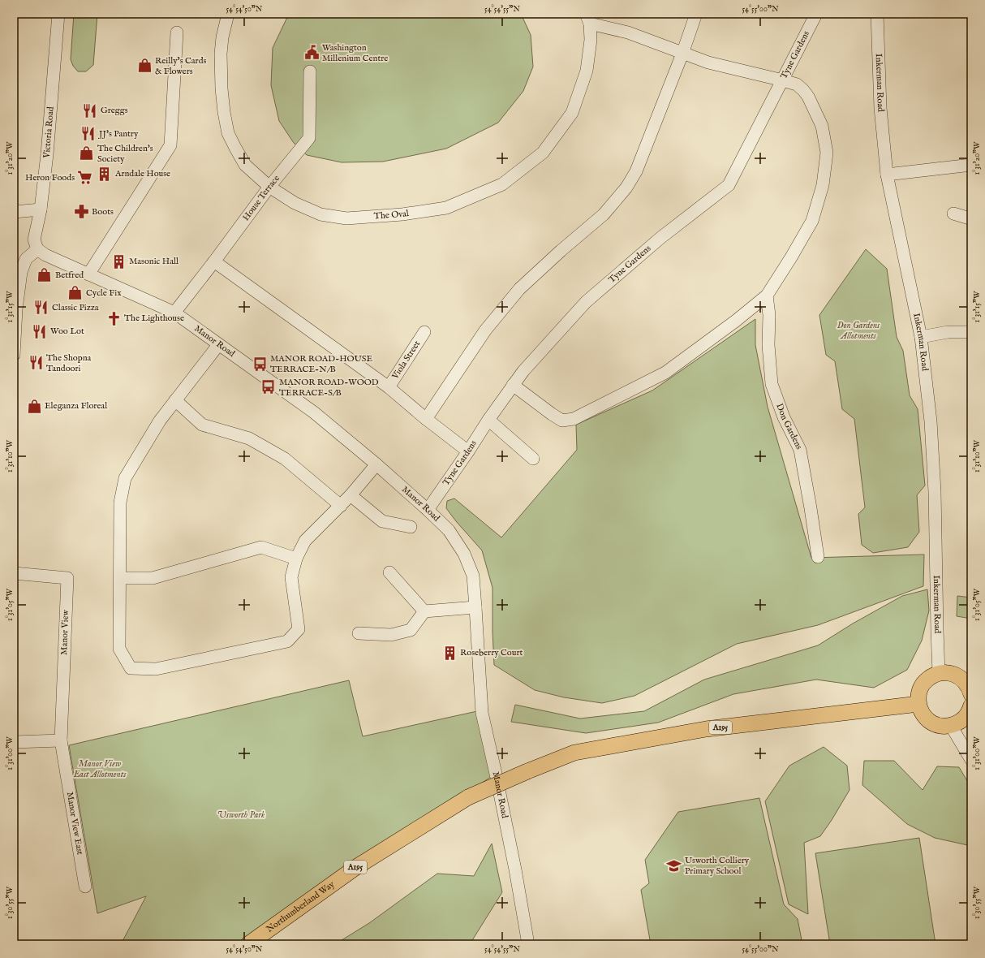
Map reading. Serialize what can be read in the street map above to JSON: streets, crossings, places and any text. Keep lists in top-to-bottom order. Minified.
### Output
{"streets":{"main road":["A195","Northumberland Way"],"street":["Tyne Gardens","Inkerman Road","Victoria Road","House Terrace","The Oval","Manor Road","Viola Street","Don Gardens","Manor View","Manor View East"]},"crossings":[["Tyne Gardens","Manor Road"],["Victoria Road","Manor Road"],["House Terrace","The Oval"],["House Terrace","Manor Road"],["Manor View","Manor View East"]],"parks":["Don Gardens Allotments","Manor View East Allotments","Usworth Park"],"places":{"public building":["Washington Millenium Centre"],"shop":["Reilly’s Cards & Flowers","The Children's Society","Betfred","Cycle Fix","Eleganza Floreal"],"restaurant":["Greggs","JJ's Pantry","Classic Pizza","Woo Lot","The Shopna Tandoori"],"building":["Arndale House","Masonic Hall","Roseberry Court"],"supermarket":["Heron Foods"],"pharmacy":["Boots"],"church":["The Lighthouse"],"bus stop":["MANOR ROAD-HOUSE TERRACE-N/B","MANOR ROAD-WOOD TERRACE-S/B"],"school or university":["Usworth Colliery Primary School"]},"coordinates":["54°54'50\"N","54°54'55\"N","54°55'00\"N","1°31'20\"W","1°31'15\"W","1°31'10\"W","1°31'05\"W","1°31'00\"W","1°30'55\"W"]}
